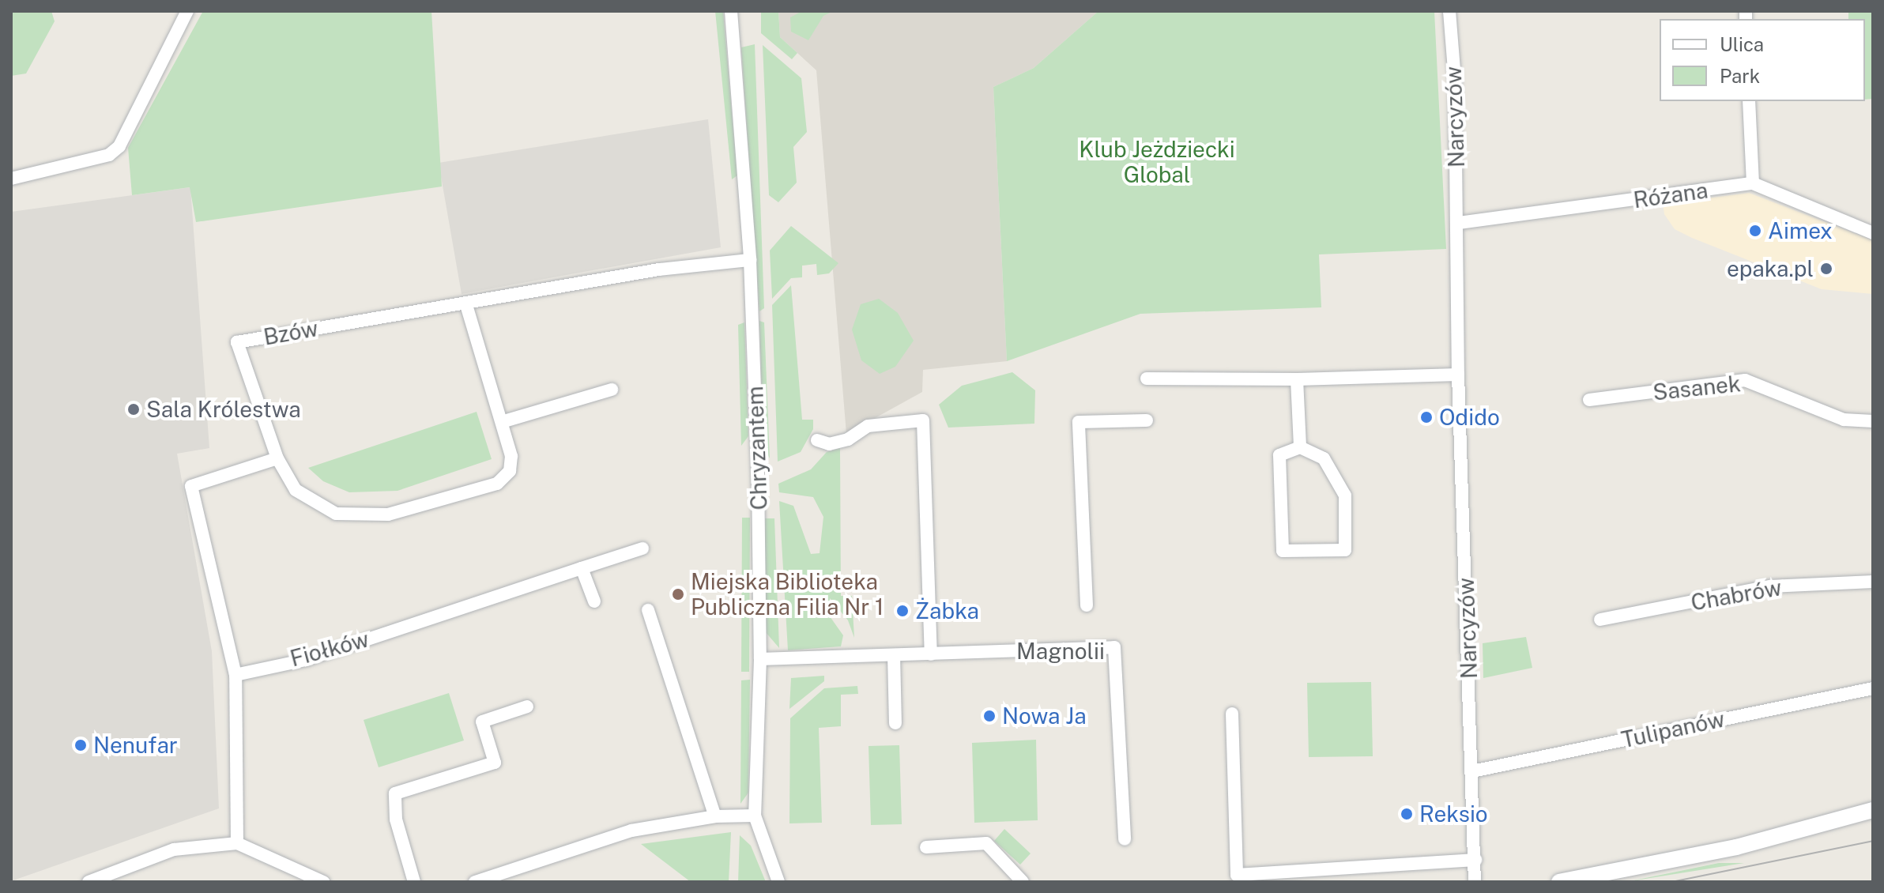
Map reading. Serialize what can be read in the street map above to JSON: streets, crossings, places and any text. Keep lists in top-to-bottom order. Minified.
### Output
{"streets":{"street":["Narcyzów","Różana","Bzów","Sasanek","Chryzantem","Chabrów","Fiołków","Magnolii","Tulipanów"]},"crossings":[["Narcyzów","Różana"],["Narcyzów","Tulipanów"],["Bzów","Chryzantem"],["Chryzantem","Magnolii"]],"parks":["Klub Jeżdziecki Global"],"places":["Aimex","epaka.pl","Sala Królestwa","Odido","Miejska Biblioteka Publiczna Filia Nr 1","Żabka","Nowa Ja","Nenufar","Reksio"],"legend":["Ulica","Park"]}
